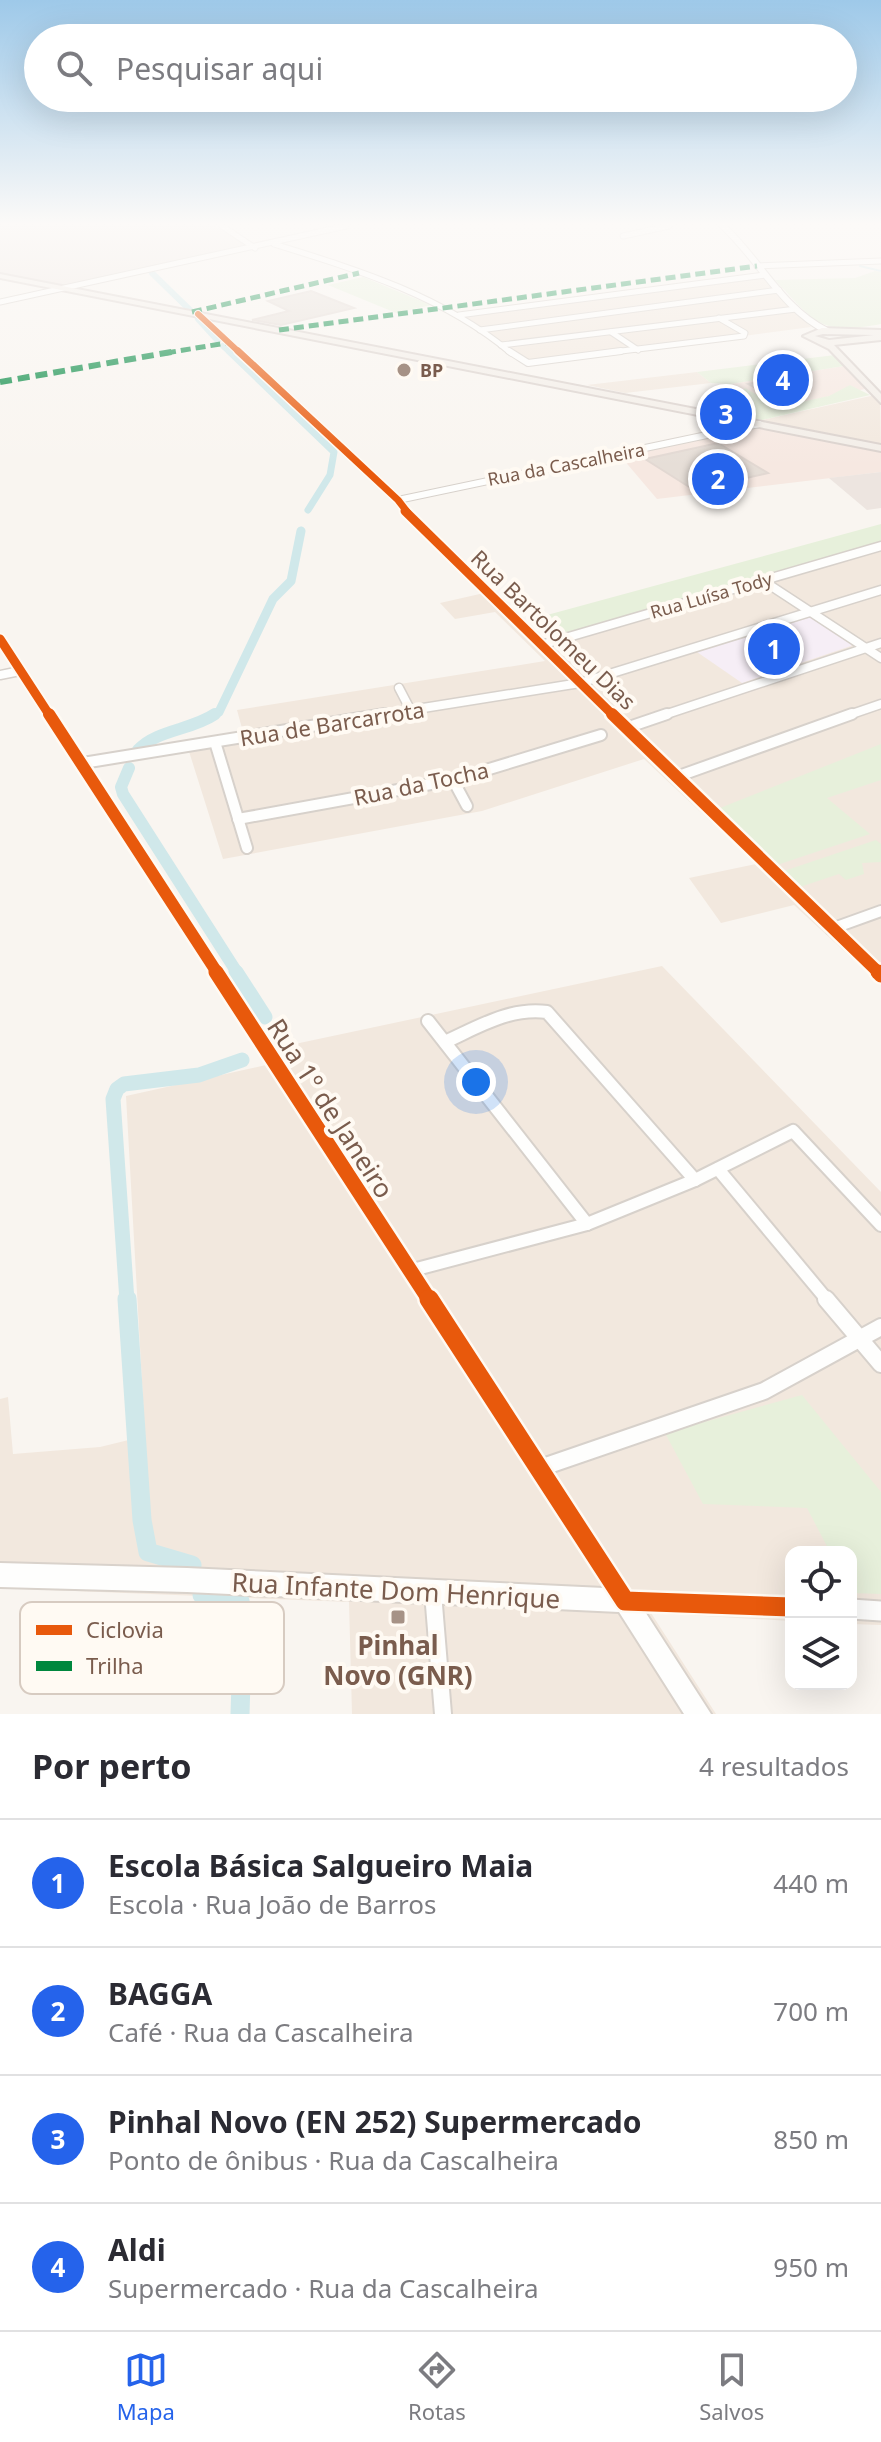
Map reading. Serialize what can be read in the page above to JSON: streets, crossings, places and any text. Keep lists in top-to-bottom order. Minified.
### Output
{"streets":{"main road":["Rua Infante Dom Henrique"],"street":["Rua da Cascalheira","Rua Luísa Tody","Rua Bartolomeu Dias","Rua de Barcarrota","Rua da Tocha","Rua 1º de Janeiro"]},"crossings":[["Rua da Cascalheira","Rua Bartolomeu Dias"],["Rua Luísa Tody","Rua Bartolomeu Dias"],["Rua Bartolomeu Dias","Rua de Barcarrota"],["Rua de Barcarrota","Rua 1º de Janeiro"],["Rua 1º de Janeiro","Rua Infante Dom Henrique"]],"places":{"other":["BP"],"transit":["Pinhal Novo (GNR)"]},"legend":["Ciclovia","Trilha"],"page":{"search":"Pesquisar aqui","pins":["4","3","2","1"],"heading":["Por perto","4 resultados"],"list":[{"mark":"1","name":"Escola Básica Salgueiro Maia","note":"Escola · Rua João de Barros","value":"440 m"},{"mark":"2","name":"BAGGA","note":"Café · Rua da Cascalheira","value":"700 m"},{"mark":"3","name":"Pinhal Novo (EN 252) Supermercado","note":"Ponto de ônibus · Rua da Cascalheira","value":"850 m"},{"mark":"4","name":"Aldi","note":"Supermercado · Rua da Cascalheira","value":"950 m"}],"nav":["Mapa","Rotas","Salvos"]}}
